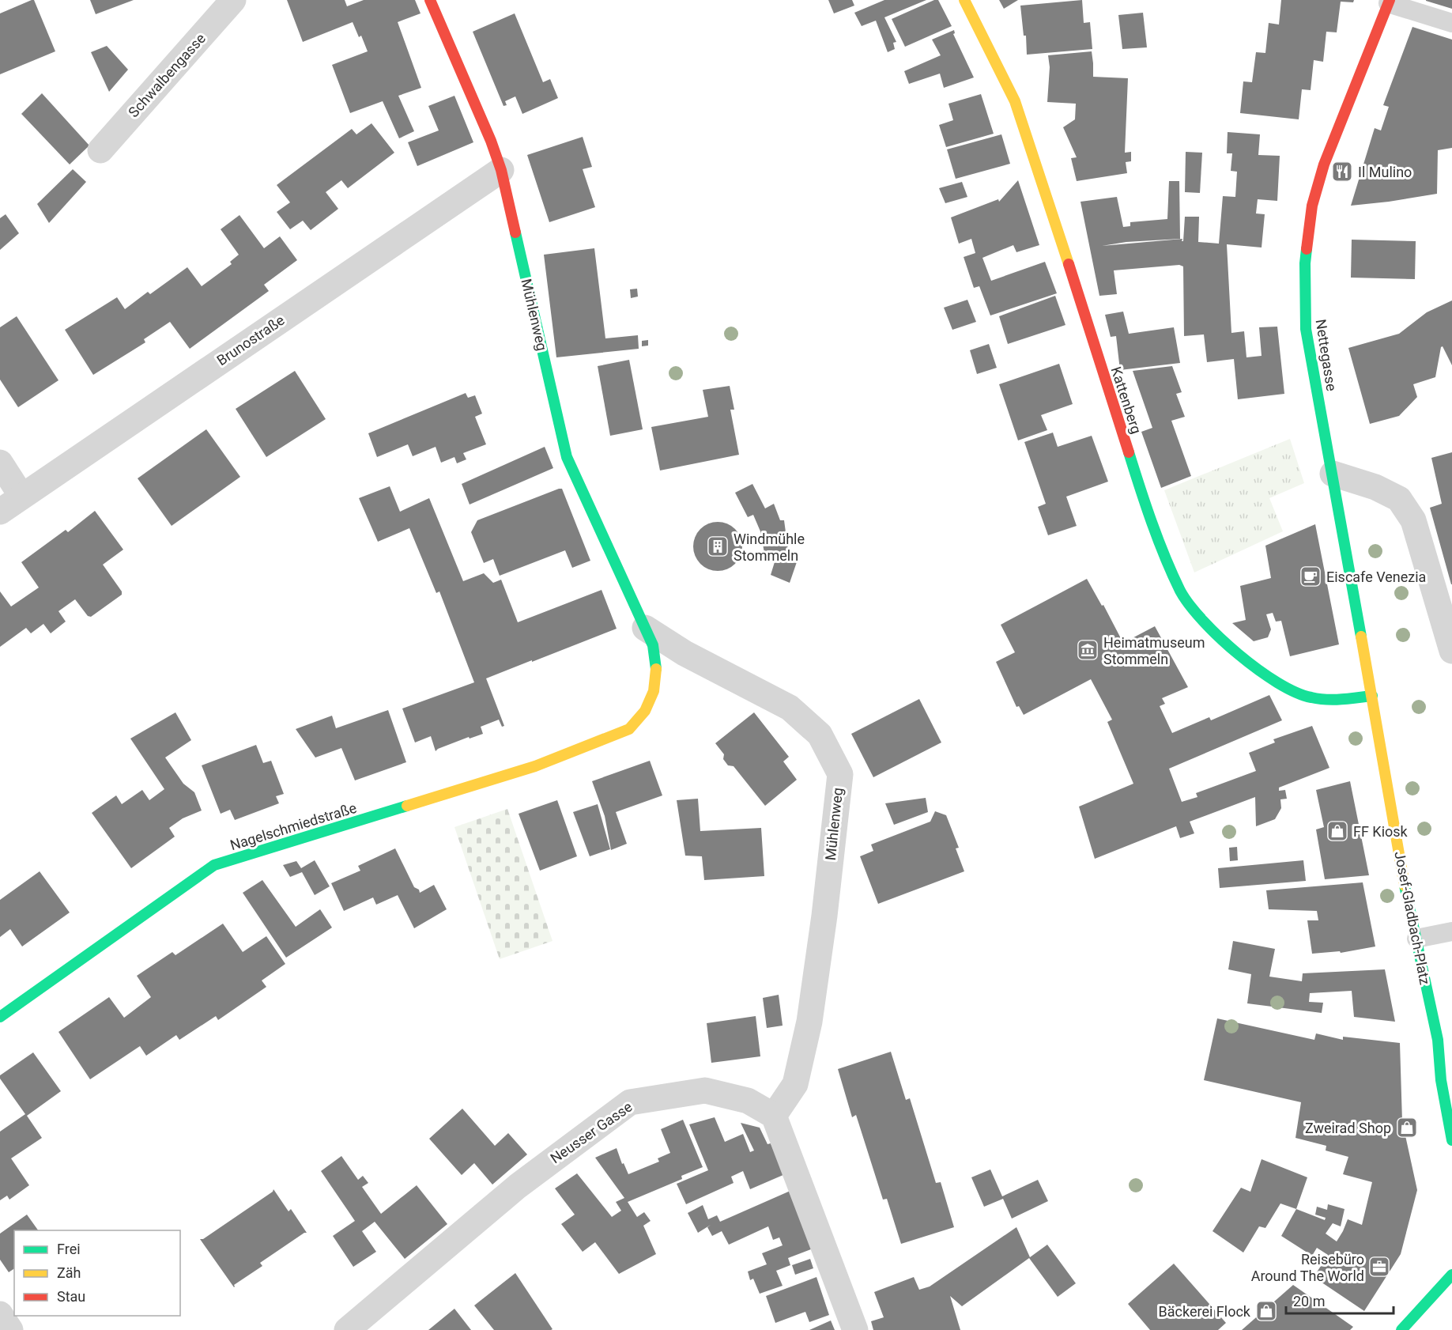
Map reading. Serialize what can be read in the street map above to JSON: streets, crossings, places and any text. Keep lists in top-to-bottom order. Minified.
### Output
{"streets":{"street":["Schwalbengasse","Mühlenweg","Brunostraße","Nettegasse","Kattenberg","Nagelschmiedstraße","Josef-Gladbach-Platz","Neusser Gasse"]},"crossings":[["Mühlenweg","Brunostraße"],["Mühlenweg","Nagelschmiedstraße"],["Mühlenweg","Neusser Gasse"],["Nettegasse","Kattenberg"],["Nettegasse","Josef-Gladbach-Platz"],["Kattenberg","Josef-Gladbach-Platz"]],"places":{"restaurant":["Il Mulino"],"building":["Windmühle Stommeln"],"cafe":["Eiscafe Venezia"],"museum":["Heimatmuseum Stommeln"],"shop":["FF Kiosk","Zweirad Shop","Bäckerei Flock"],"office":["Reisebüro Around The World"]},"legend":["Frei","Zäh","Stau"],"scale_bar":"20 m"}
